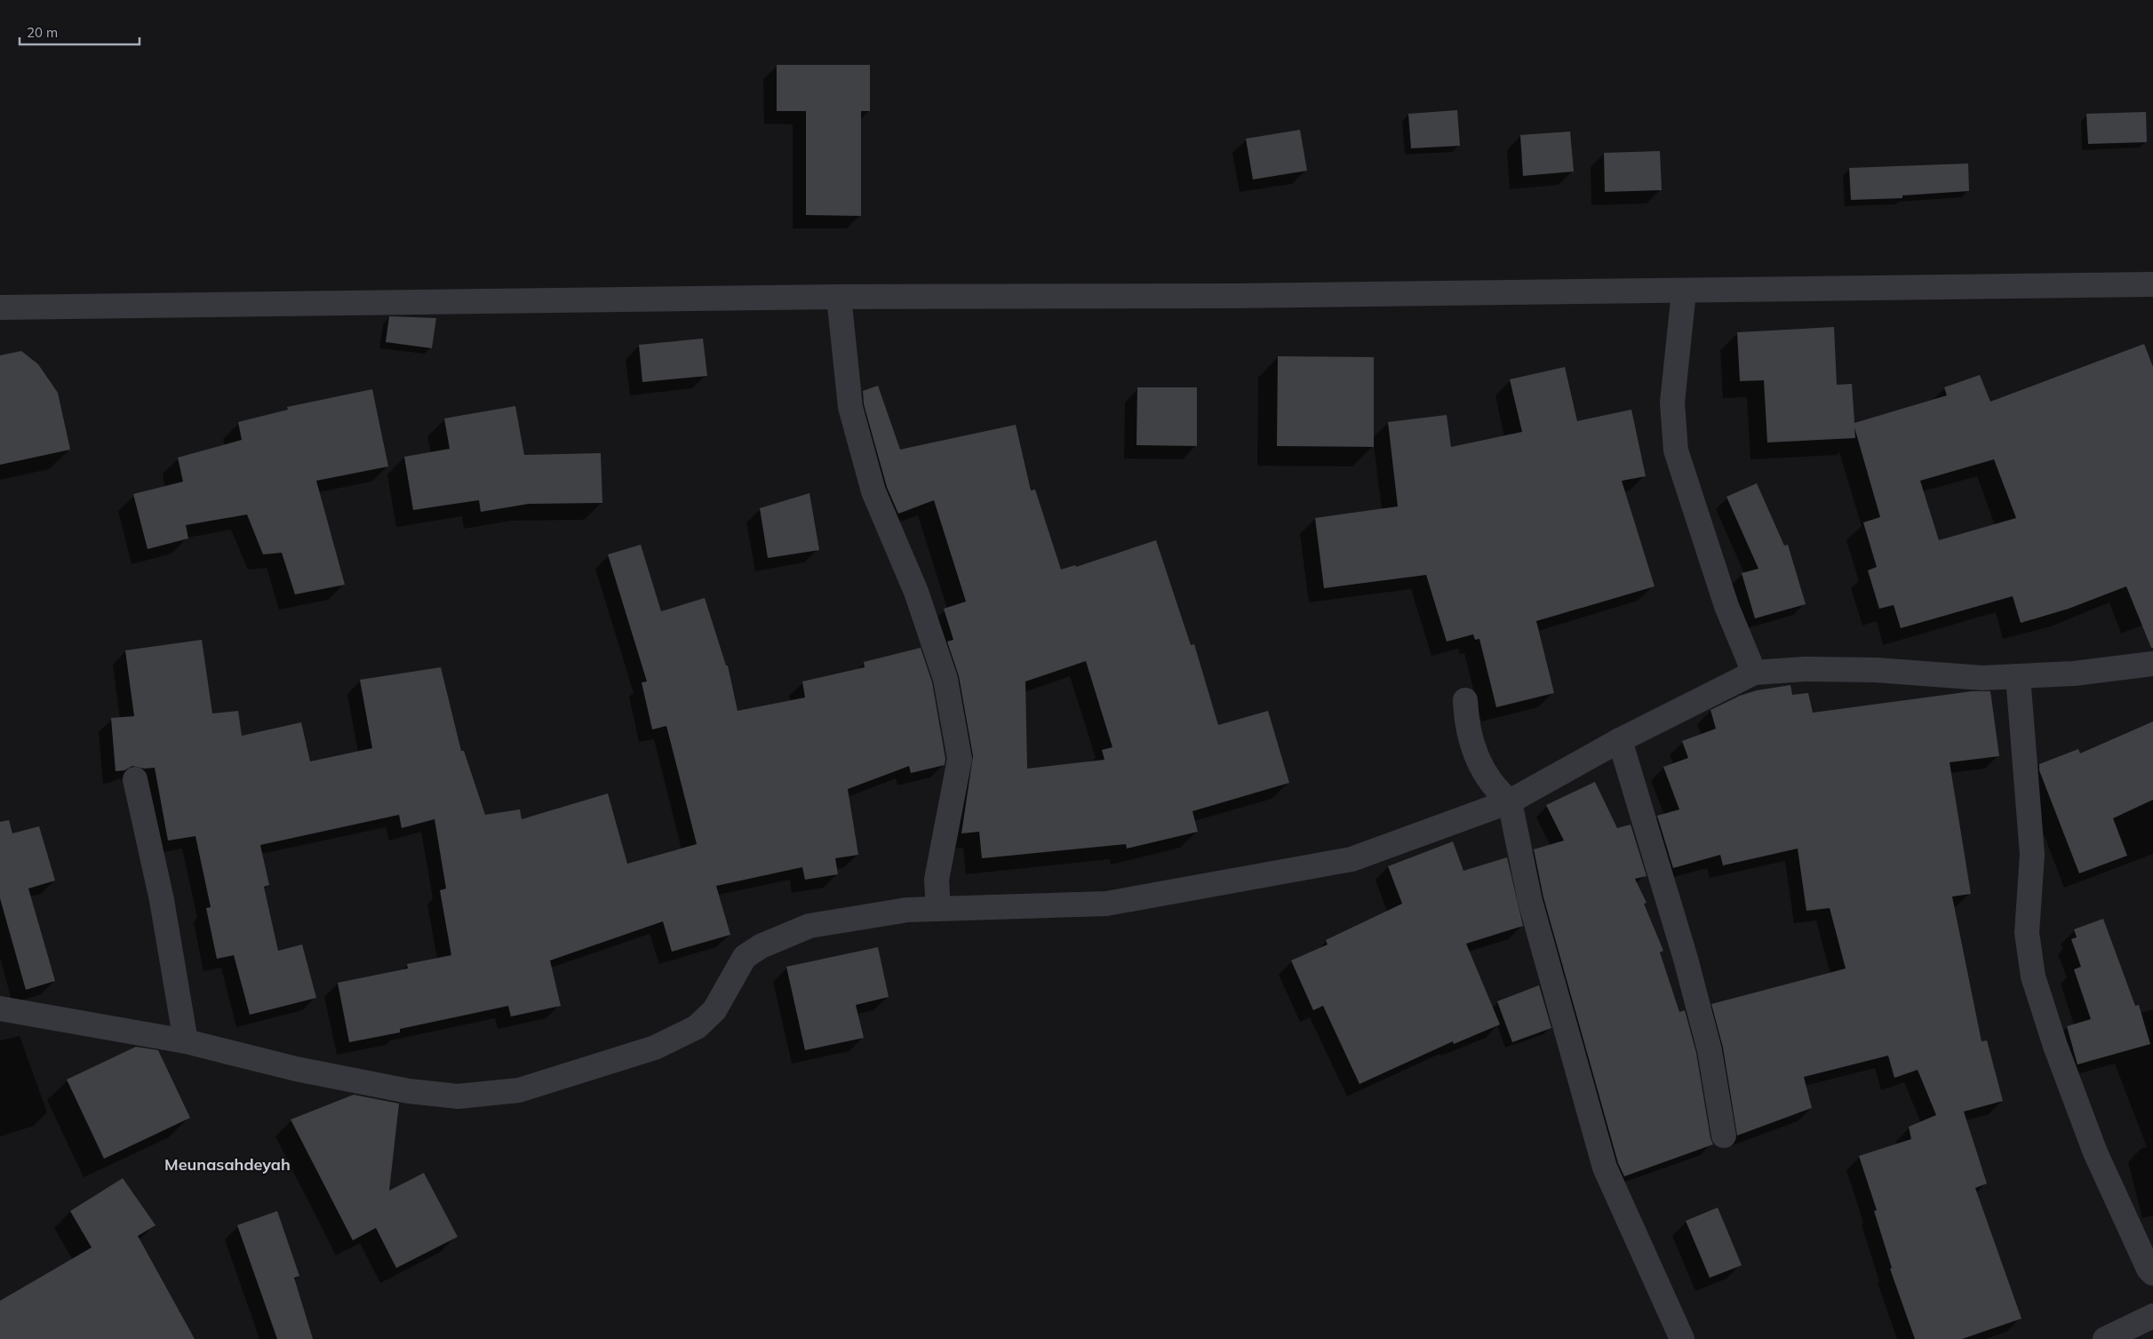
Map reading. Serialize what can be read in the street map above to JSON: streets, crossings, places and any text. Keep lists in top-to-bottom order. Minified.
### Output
{"districts":["Meunasahdeyah"],"scale_bar":"20 m"}
